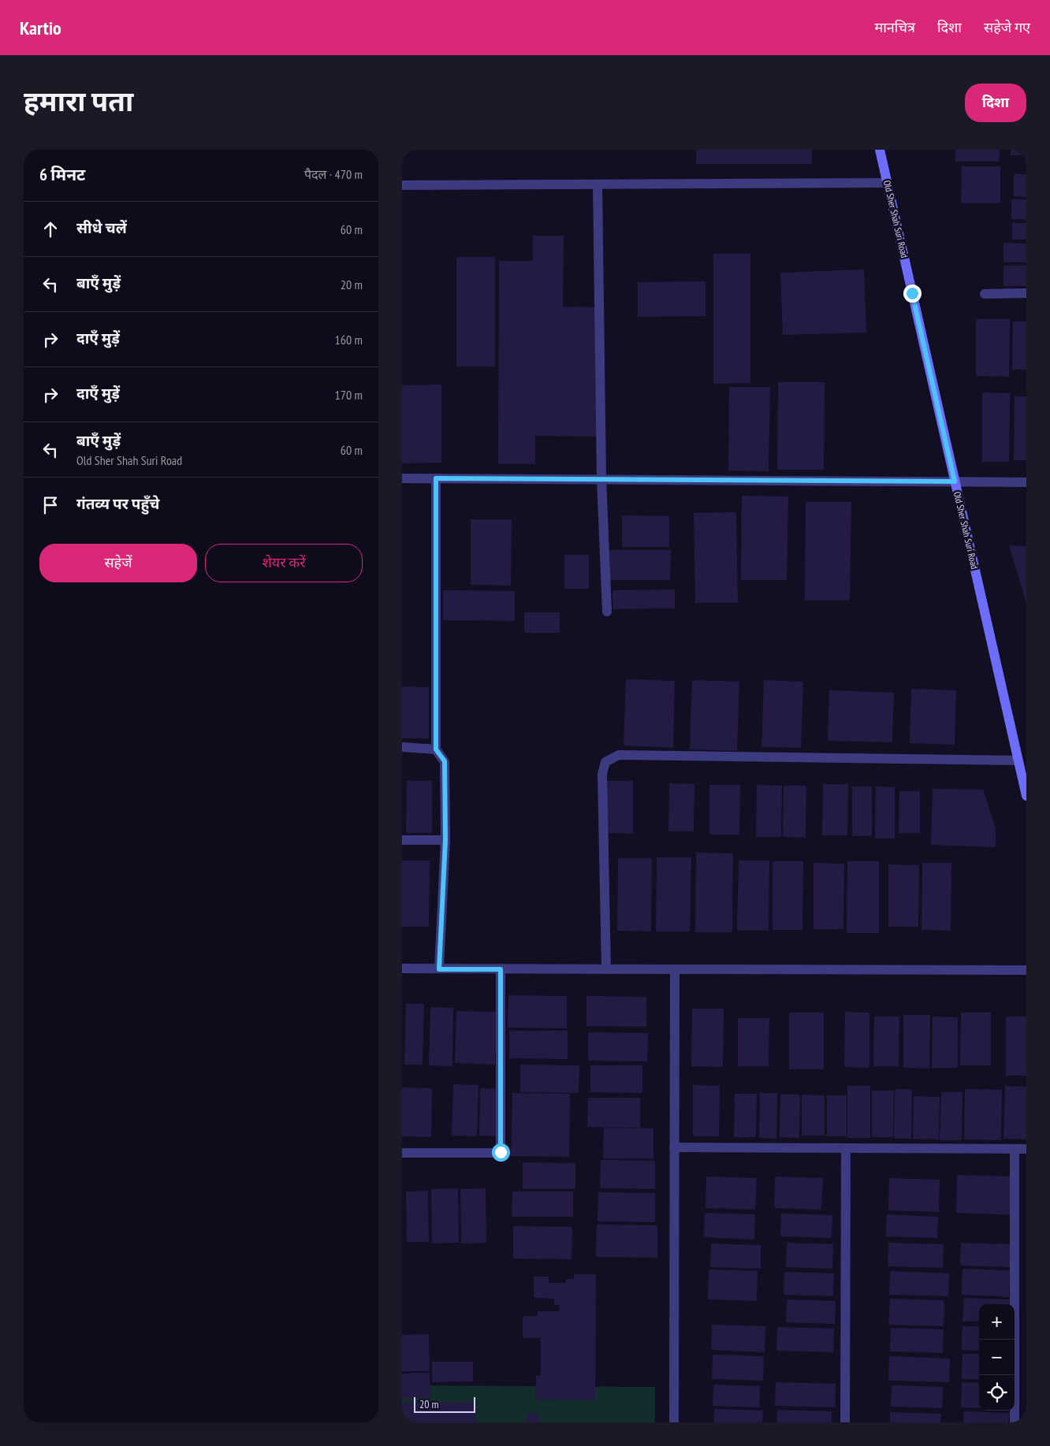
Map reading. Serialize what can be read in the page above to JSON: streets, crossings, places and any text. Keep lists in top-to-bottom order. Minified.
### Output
{"streets":{"street":["Old Sher Shah Suri Road"]},"scale_bar":"20 m","page":{"header":"Kartio","nav":["मानचित्र","दिशा","सहेजे गए"],"title":"हमारा पता","buttons":["दिशा",["सहेजें","शेयर करें"]],"heading":["6 मिनट","पैदल · 470 m"],"list":[["सीधे चलें","60 m"],["बाएँ मुड़ें","20 m"],["दाएँ मुड़ें","160 m"],["दाएँ मुड़ें","170 m"],["बाएँ मुड़ें","Old Sher Shah Suri Road","60 m"],"गंतव्य पर पहुँचे"],"map_buttons":["+","−"],"scale":"20 m"}}
